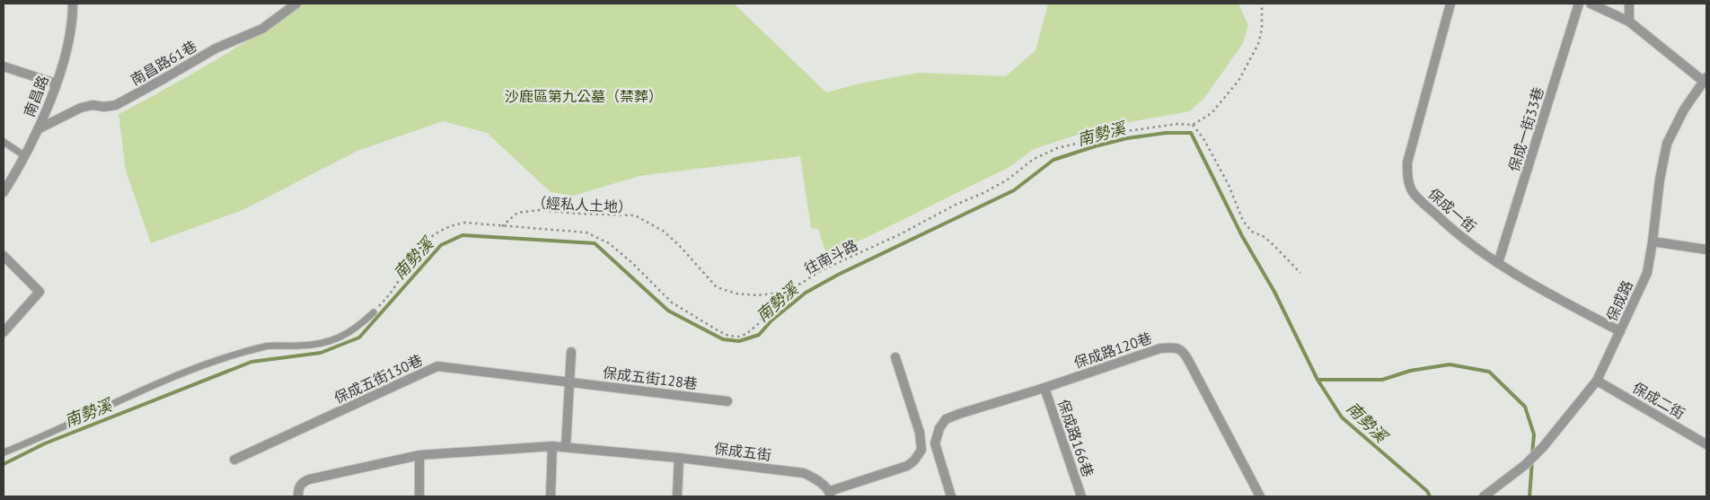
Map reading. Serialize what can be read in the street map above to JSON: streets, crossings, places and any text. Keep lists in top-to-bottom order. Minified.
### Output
{"streets":{"street":["南昌路61巷","南昌路","保成一街33巷","保成一街","保成路","保成路120巷","保成五街128巷","保成五街130巷","保成二街","保成路166巷","保成五街"],"path":["（經私人土地）","往南斗路"]},"crossings":[["南昌路61巷","南昌路"],["保成一街33巷","保成一街"],["（經私人土地）","往南斗路"],["保成一街","保成路"],["保成路","保成二街"],["保成路120巷","保成路166巷"],["保成五街128巷","保成五街130巷"]],"water":["南勢溪"],"parks":["沙鹿區第九公墓（禁葬）"]}
